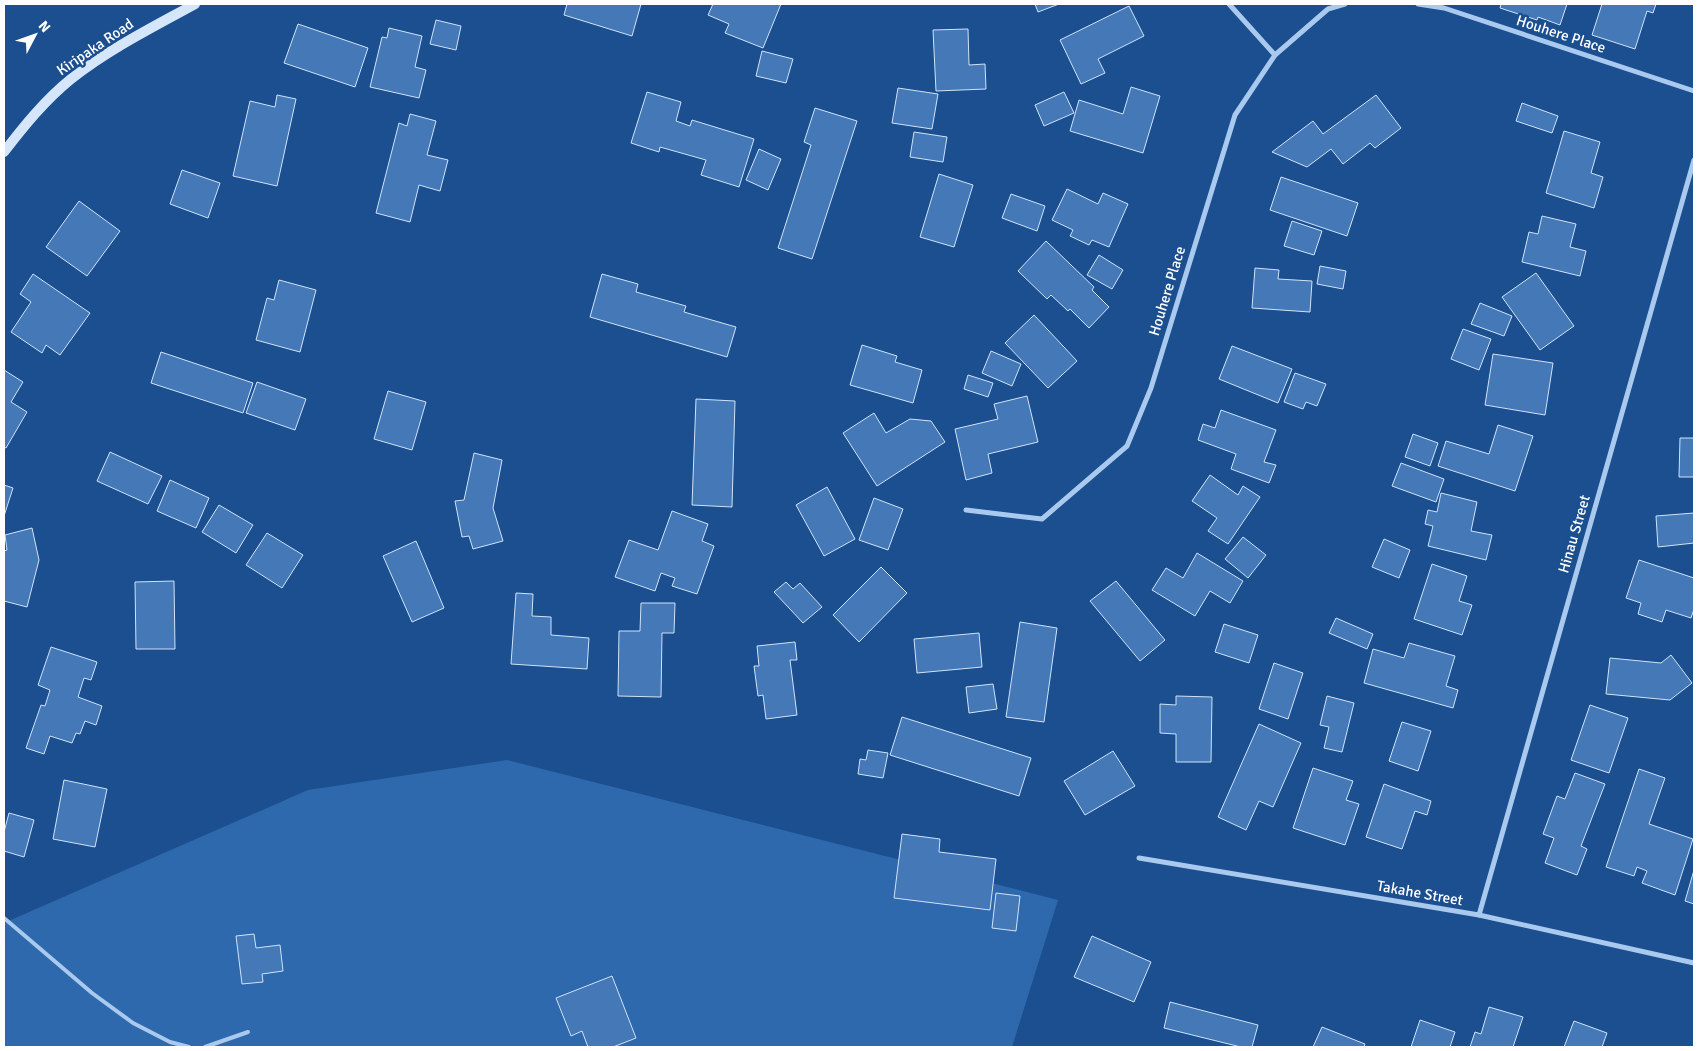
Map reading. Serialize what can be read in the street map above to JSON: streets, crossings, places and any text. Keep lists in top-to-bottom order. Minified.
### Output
{"streets":{"main road":["Kiripaka Road"],"street":["Houhere Place","Hinau Street","Takahe Street"]},"crossings":[["Hinau Street","Takahe Street"]],"north":"top right"}
